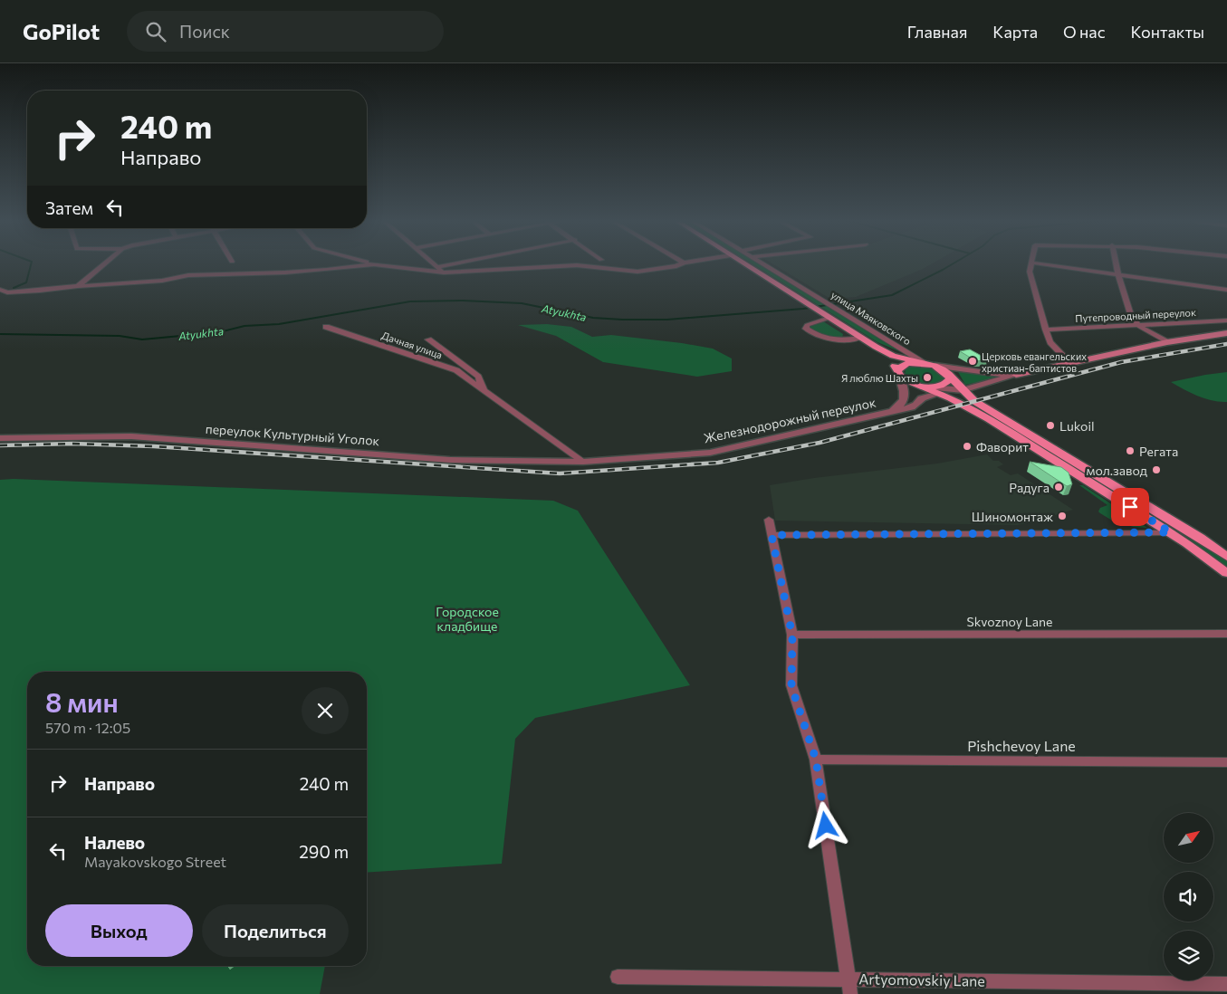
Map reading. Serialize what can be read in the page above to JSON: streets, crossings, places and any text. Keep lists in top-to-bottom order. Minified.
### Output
{"streets":{"main road":["улица Маяковского"],"street":["Путепроводный переулок","Дачная улица","Железнодорожный переулок","переулок Культурный Уголок","Skvoznoy Lane","Pishchevoy Lane","Artyomovskiy Lane"]},"crossings":[["Дачная улица","Железнодорожный переулок"],["Дачная улица","переулок Культурный Уголок"],["Железнодорожный переулок","переулок Культурный Уголок"]],"water":["Atyukhta"],"parks":["Городское кладбище"],"places":["Церковь евангельских христиан-баптистов","Я люблю Шахты","Lukoil","Фаворит","Регата","мол.завод","Радуга","Шиномонтаж"],"north":"top right","page":{"header":"GoPilot","search":"Поиск","nav":["Главная","Карта","О нас","Контакты"],"turn":["240 m","Направо"],"then":"Затем","heading":["8 мин","570 m · 12:05"],"list":[{"name":"Направо","value":"240 m"},{"name":"Налево","note":"Mayakovskogo Street","value":"290 m"}],"buttons":["Выход","Поделиться"]}}
